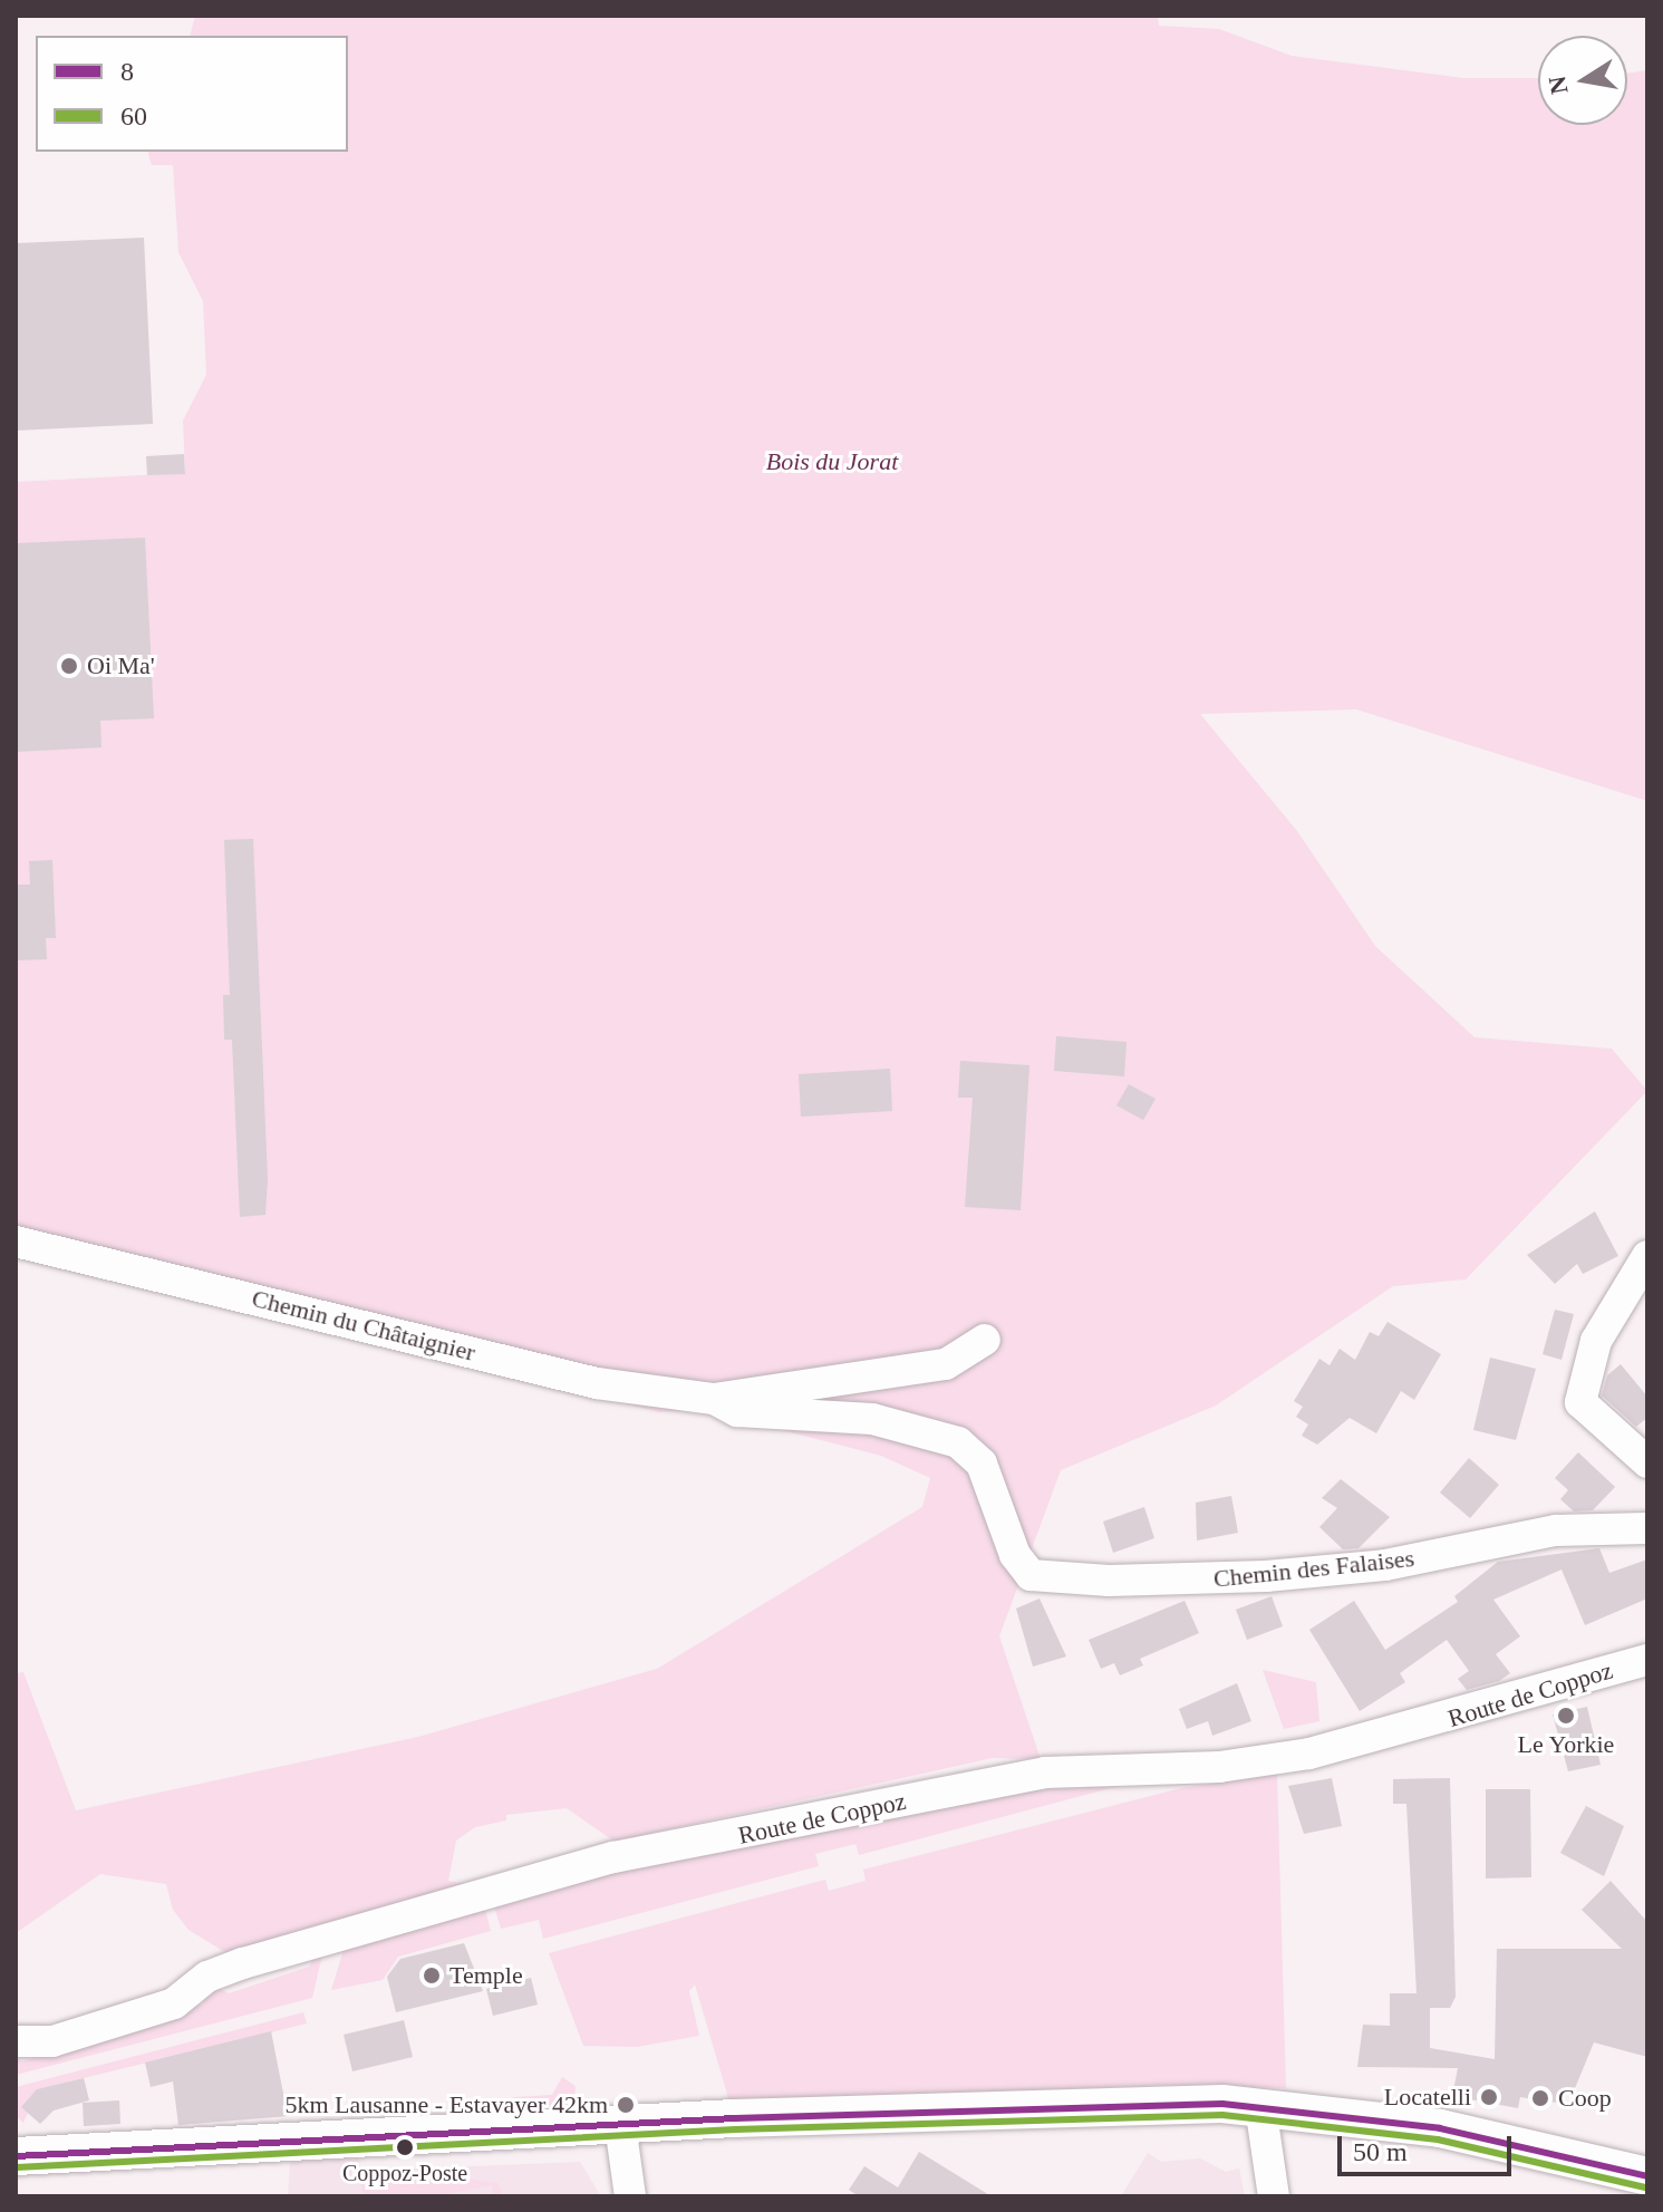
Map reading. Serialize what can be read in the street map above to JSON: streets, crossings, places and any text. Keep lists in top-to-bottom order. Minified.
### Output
{"streets":{"street":["Chemin du Châtaignier","Chemin des Falaises","Route de Coppoz"]},"crossings":[["Chemin du Châtaignier","Chemin des Falaises"]],"parks":["Bois du Jorat"],"places":["Oi Ma'","Le Yorkie","Temple","Locatelli","Coop","5km Lausanne - Estavayer 42km","Coppoz-Poste"],"lines":["transit line 8","transit line 60"],"legend":["8","60"],"scale_bar":"50 m","north":"left"}
